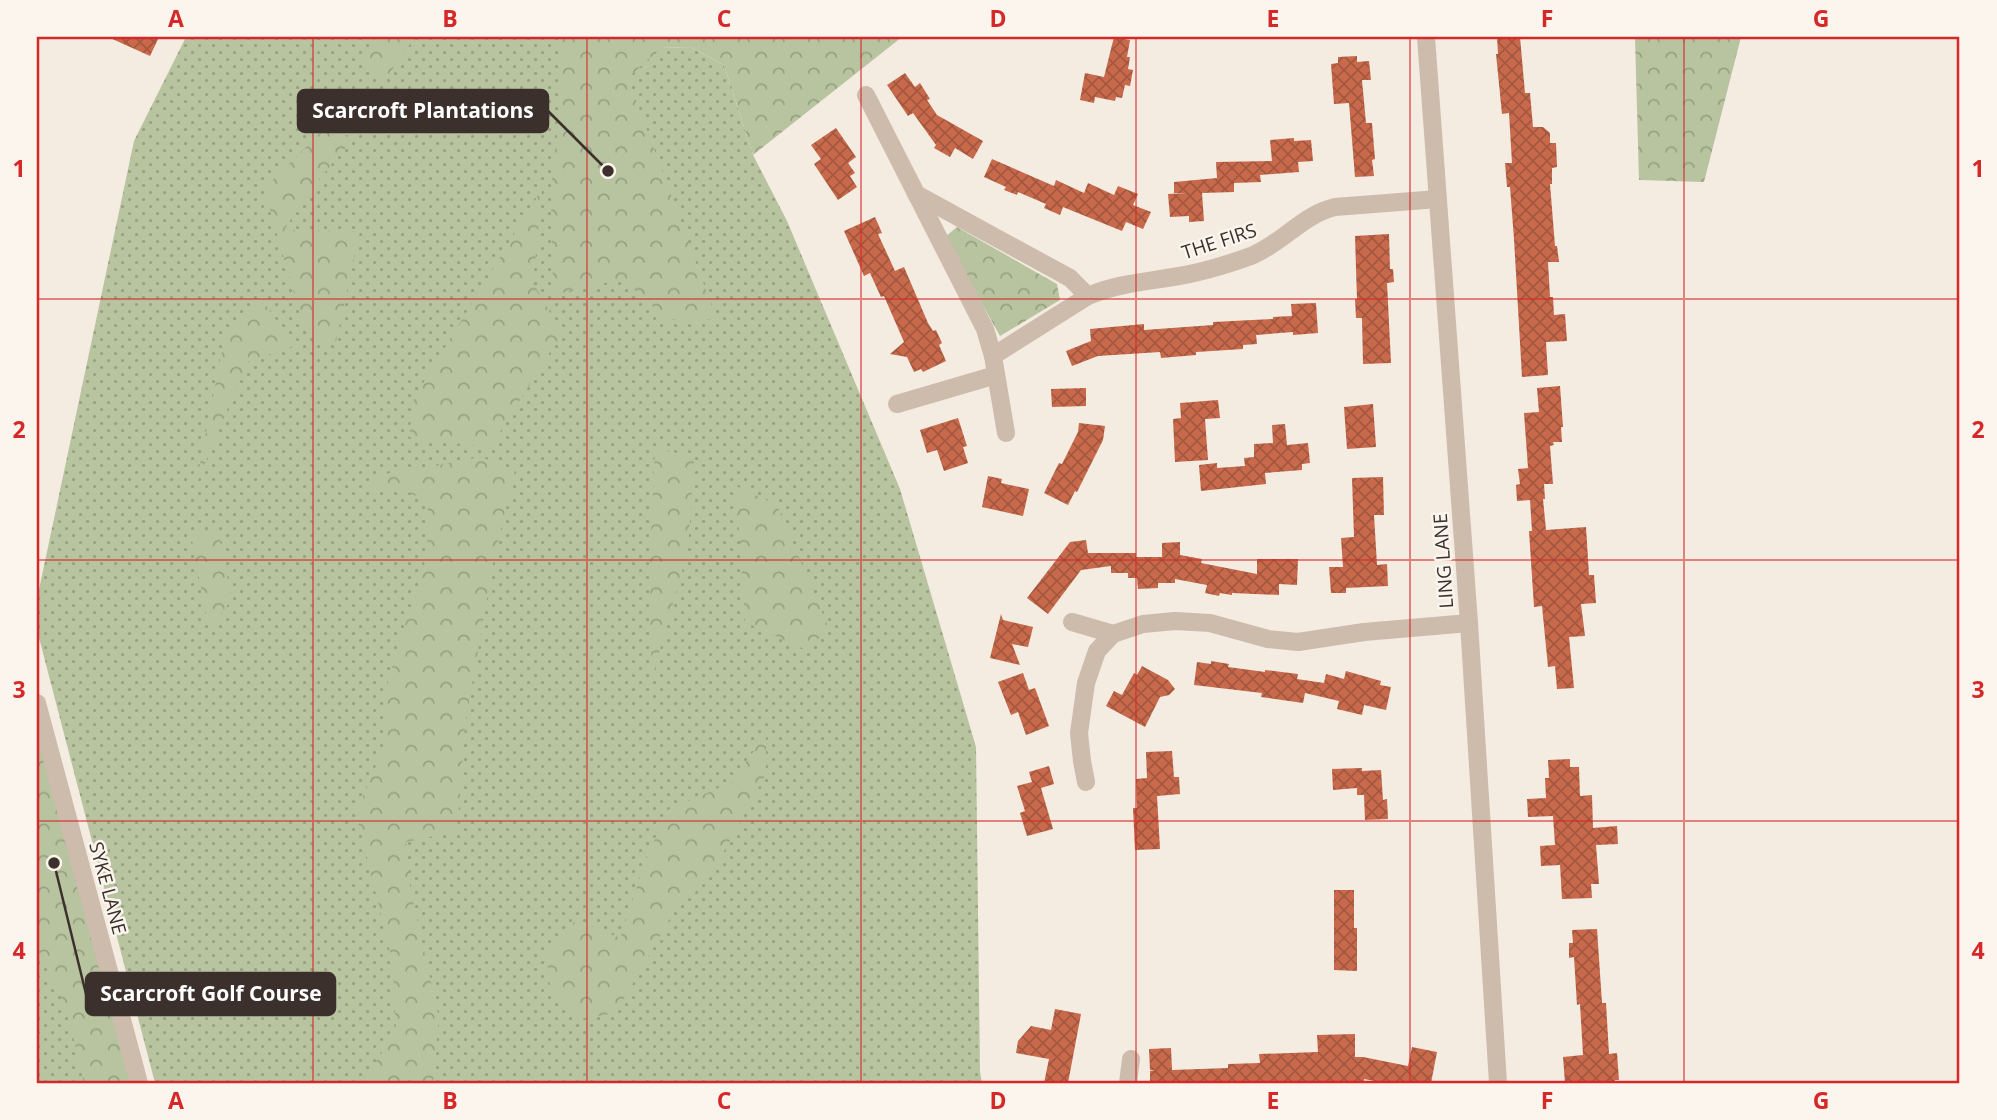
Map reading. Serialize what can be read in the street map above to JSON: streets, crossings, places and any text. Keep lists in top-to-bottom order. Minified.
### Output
{"streets":{"street":["THE FIRS","LING LANE","SYKE LANE"]},"crossings":[["THE FIRS","LING LANE"]],"places":["Scarcroft Plantations","Scarcroft Golf Course"],"grid":{"columns":["A","B","C","D","E","F","G"],"rows":["1","2","3","4"]}}
